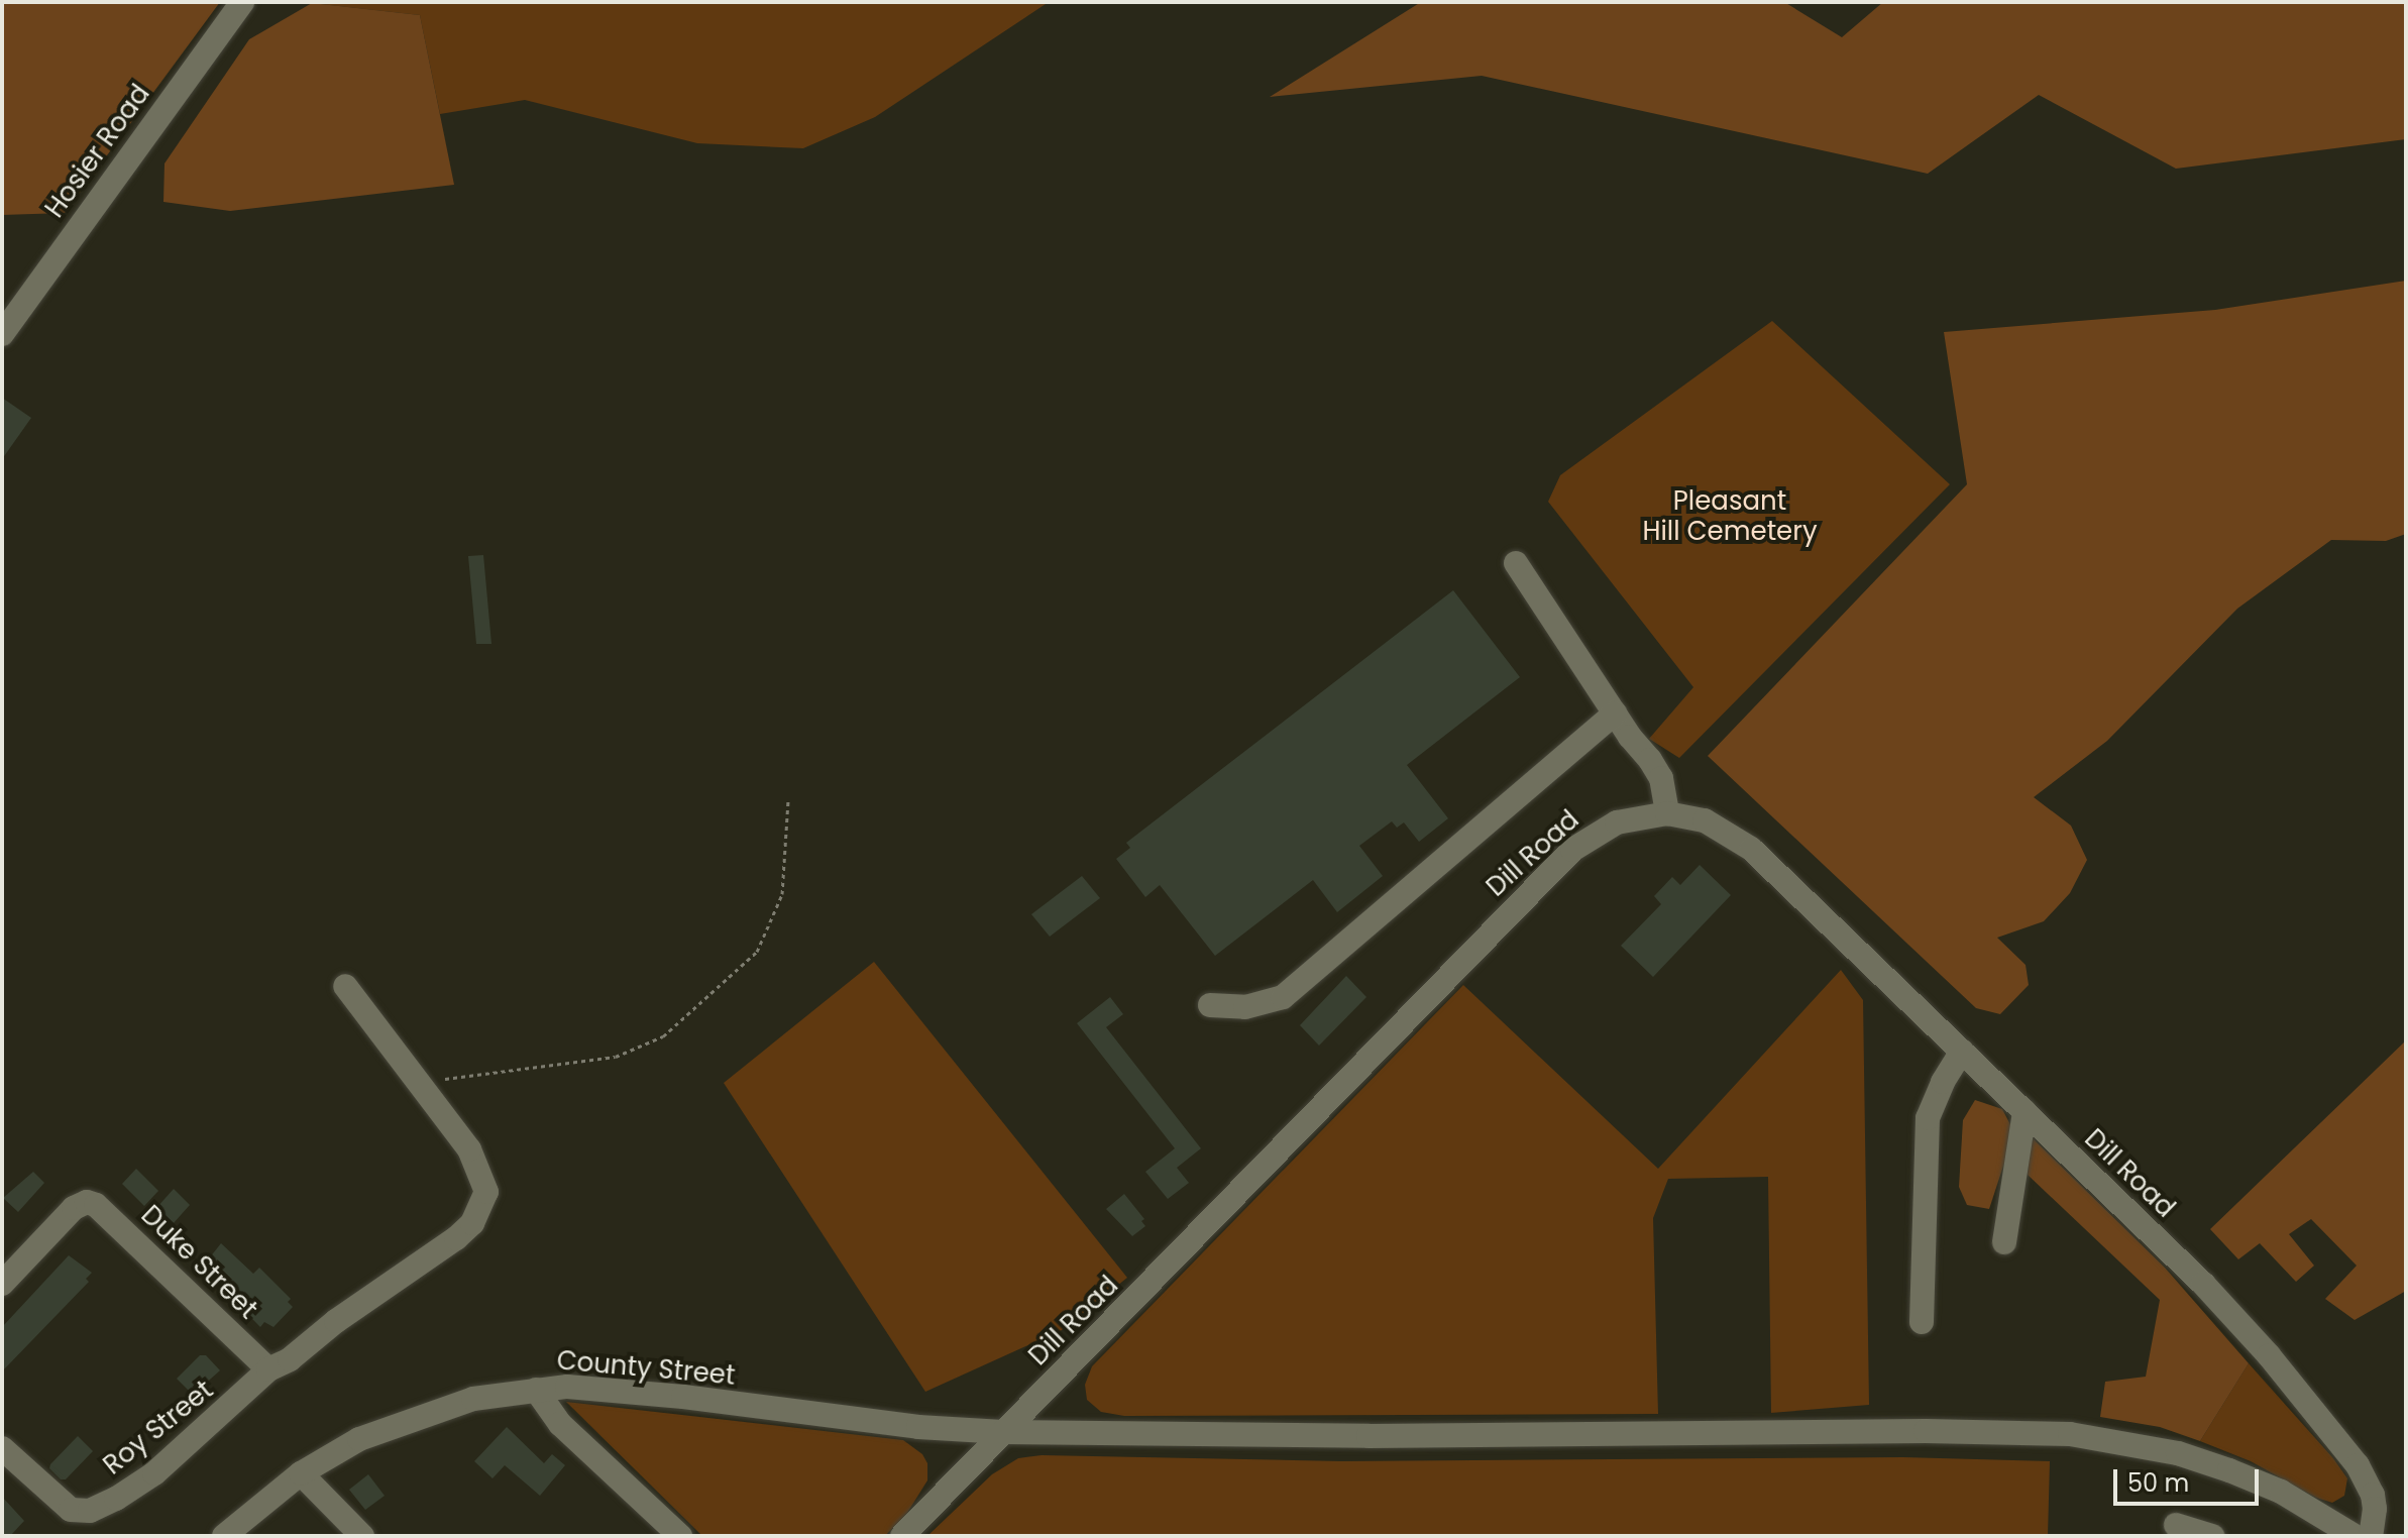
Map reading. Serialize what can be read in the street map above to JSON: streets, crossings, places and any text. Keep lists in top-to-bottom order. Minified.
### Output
{"streets":{"street":["Hosier Road","Dill Road","Duke Street","County Street","Roy Street"]},"crossings":[["Dill Road","County Street"],["Duke Street","Roy Street"]],"parks":["Pleasant Hill Cemetery"],"scale_bar":"50 m"}
